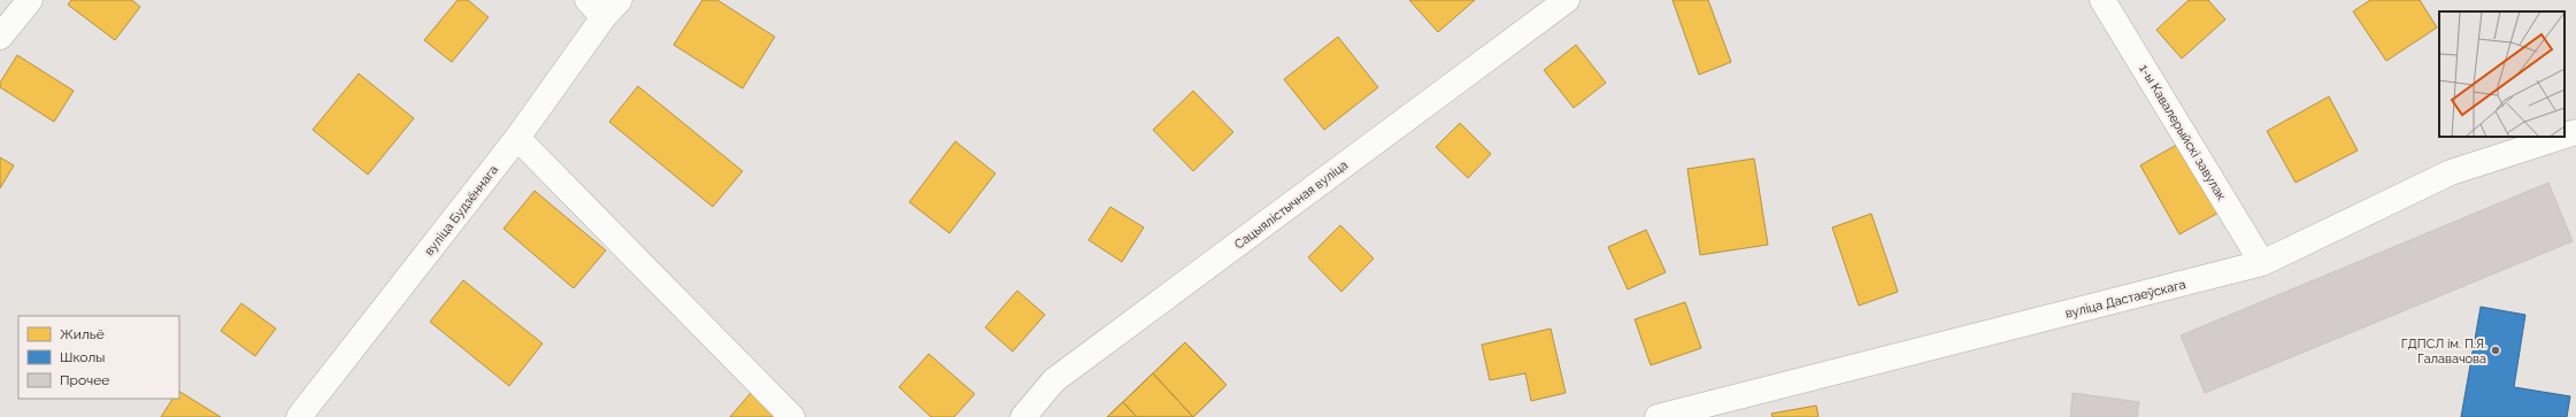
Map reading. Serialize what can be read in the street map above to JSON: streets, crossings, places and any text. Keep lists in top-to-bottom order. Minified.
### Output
{"streets":{"street":["1-ы Кавалерыйскі завулак","Сацыялістычная вуліца","вуліца Будзённага","вуліца Дастаеўскага"]},"crossings":[["1-ы Кавалерыйскі завулак","вуліца Дастаеўскага"]],"places":["ГДПСЛ ім. П.Я. Галавачова"],"legend":["Жильё","Школы","Прочее"]}
